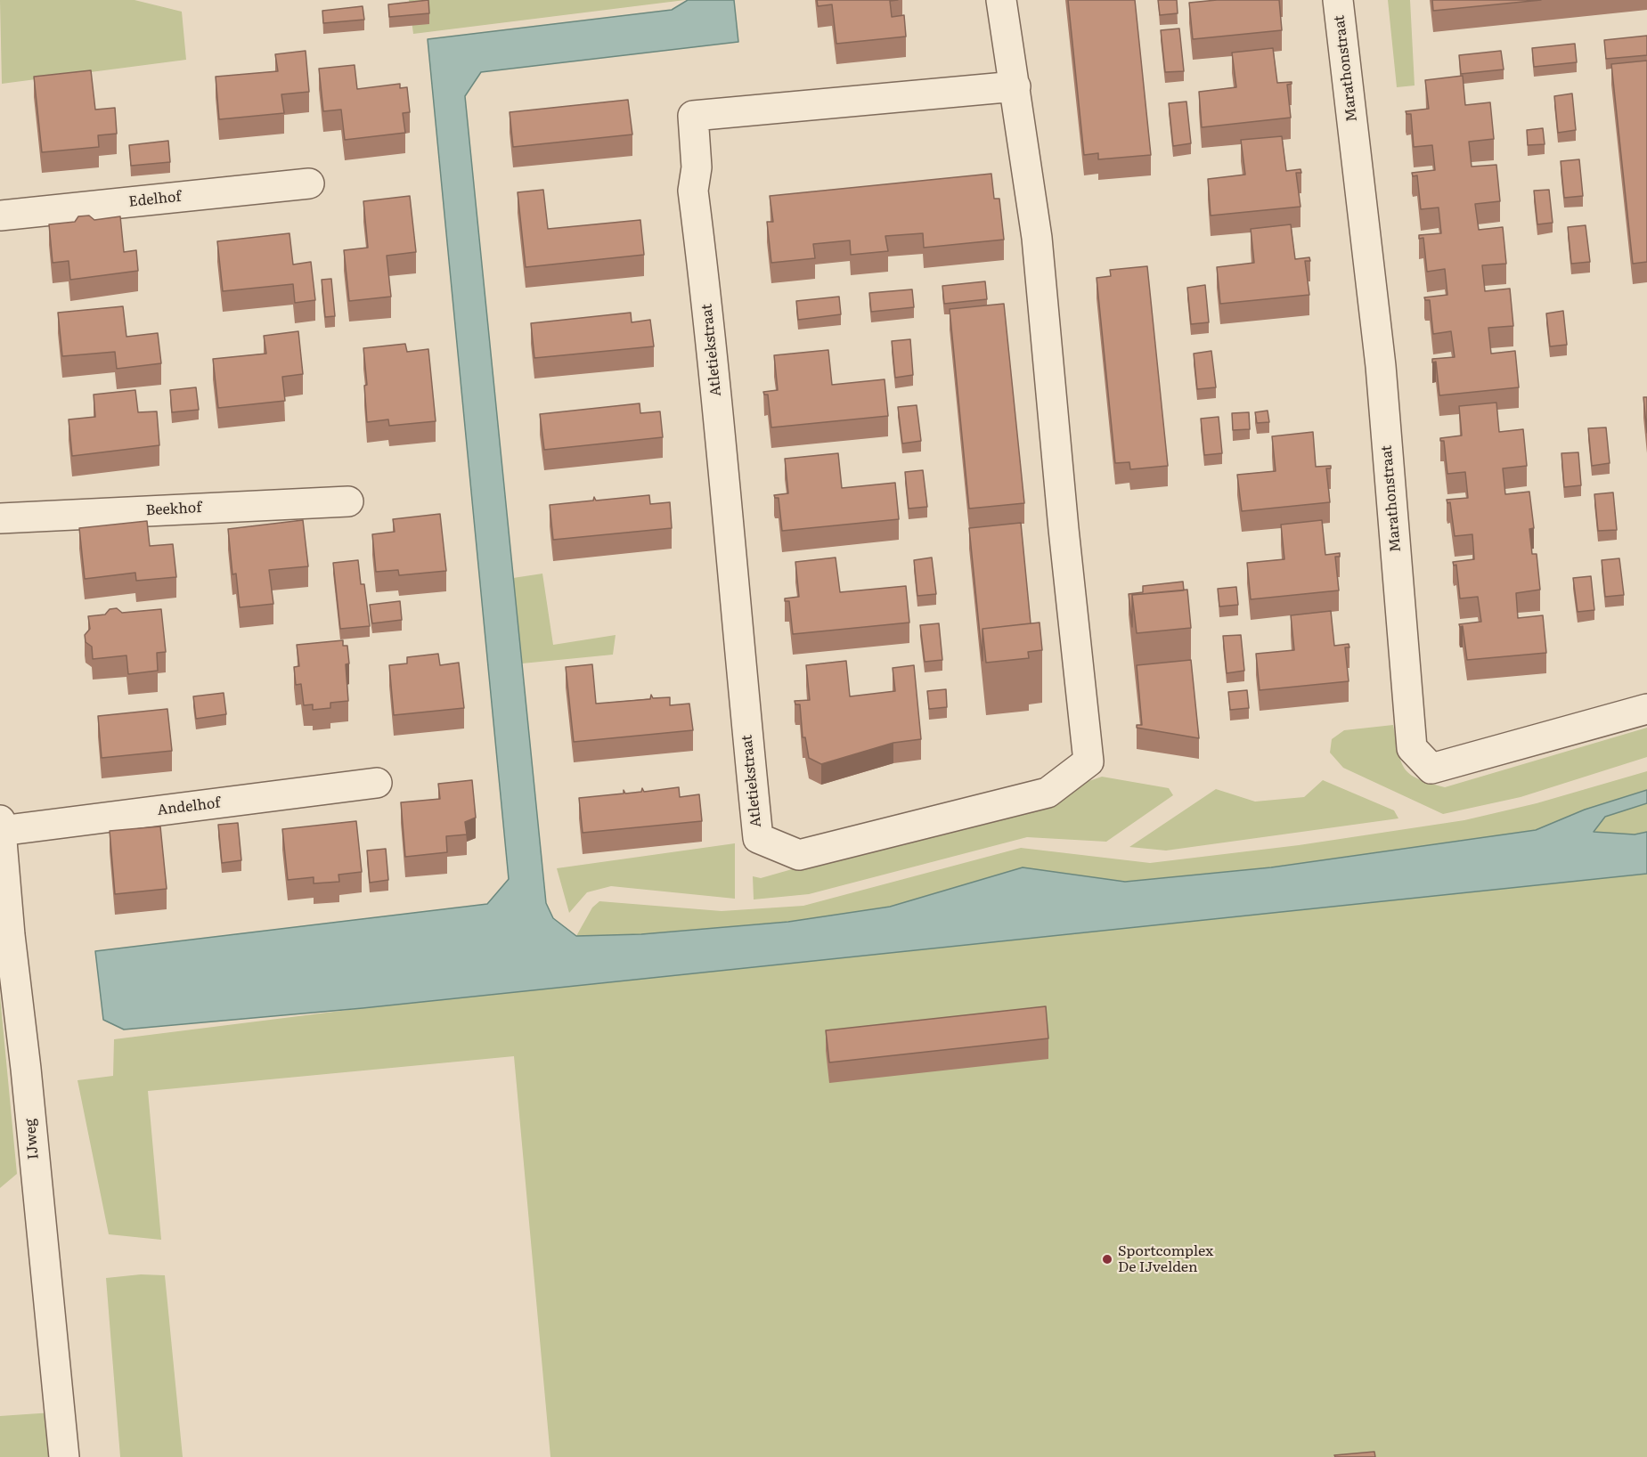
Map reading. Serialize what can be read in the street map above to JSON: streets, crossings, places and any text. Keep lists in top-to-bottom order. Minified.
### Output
{"streets":{"street":["Marathonstraat","Edelhof","Atletiekstraat","Beekhof","Andelhof","IJweg"]},"crossings":[["Andelhof","IJweg"]],"places":["Sportcomplex De IJvelden"]}
